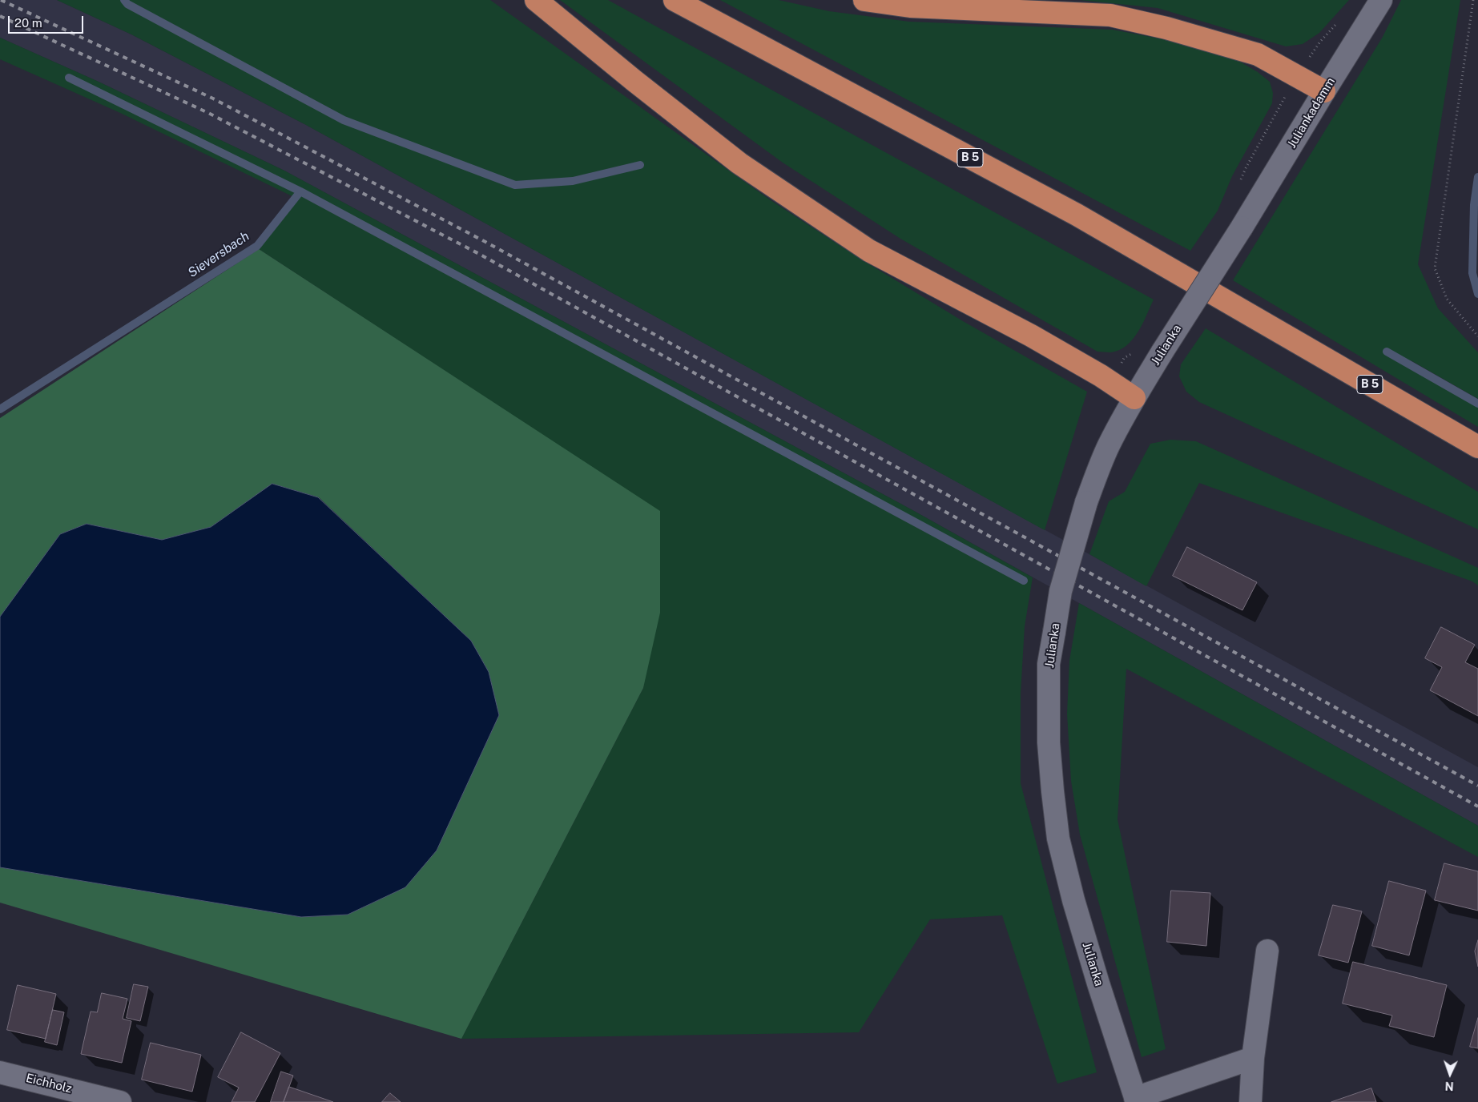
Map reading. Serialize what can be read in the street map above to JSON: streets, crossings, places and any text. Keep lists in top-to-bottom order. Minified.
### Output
{"streets":{"highway":["B 5"],"street":["Juliankadamm","Julianka","Eichholz"]},"crossings":[["Juliankadamm","Julianka"]],"water":["Sieversbach"],"scale_bar":"20 m","north":"bottom"}
